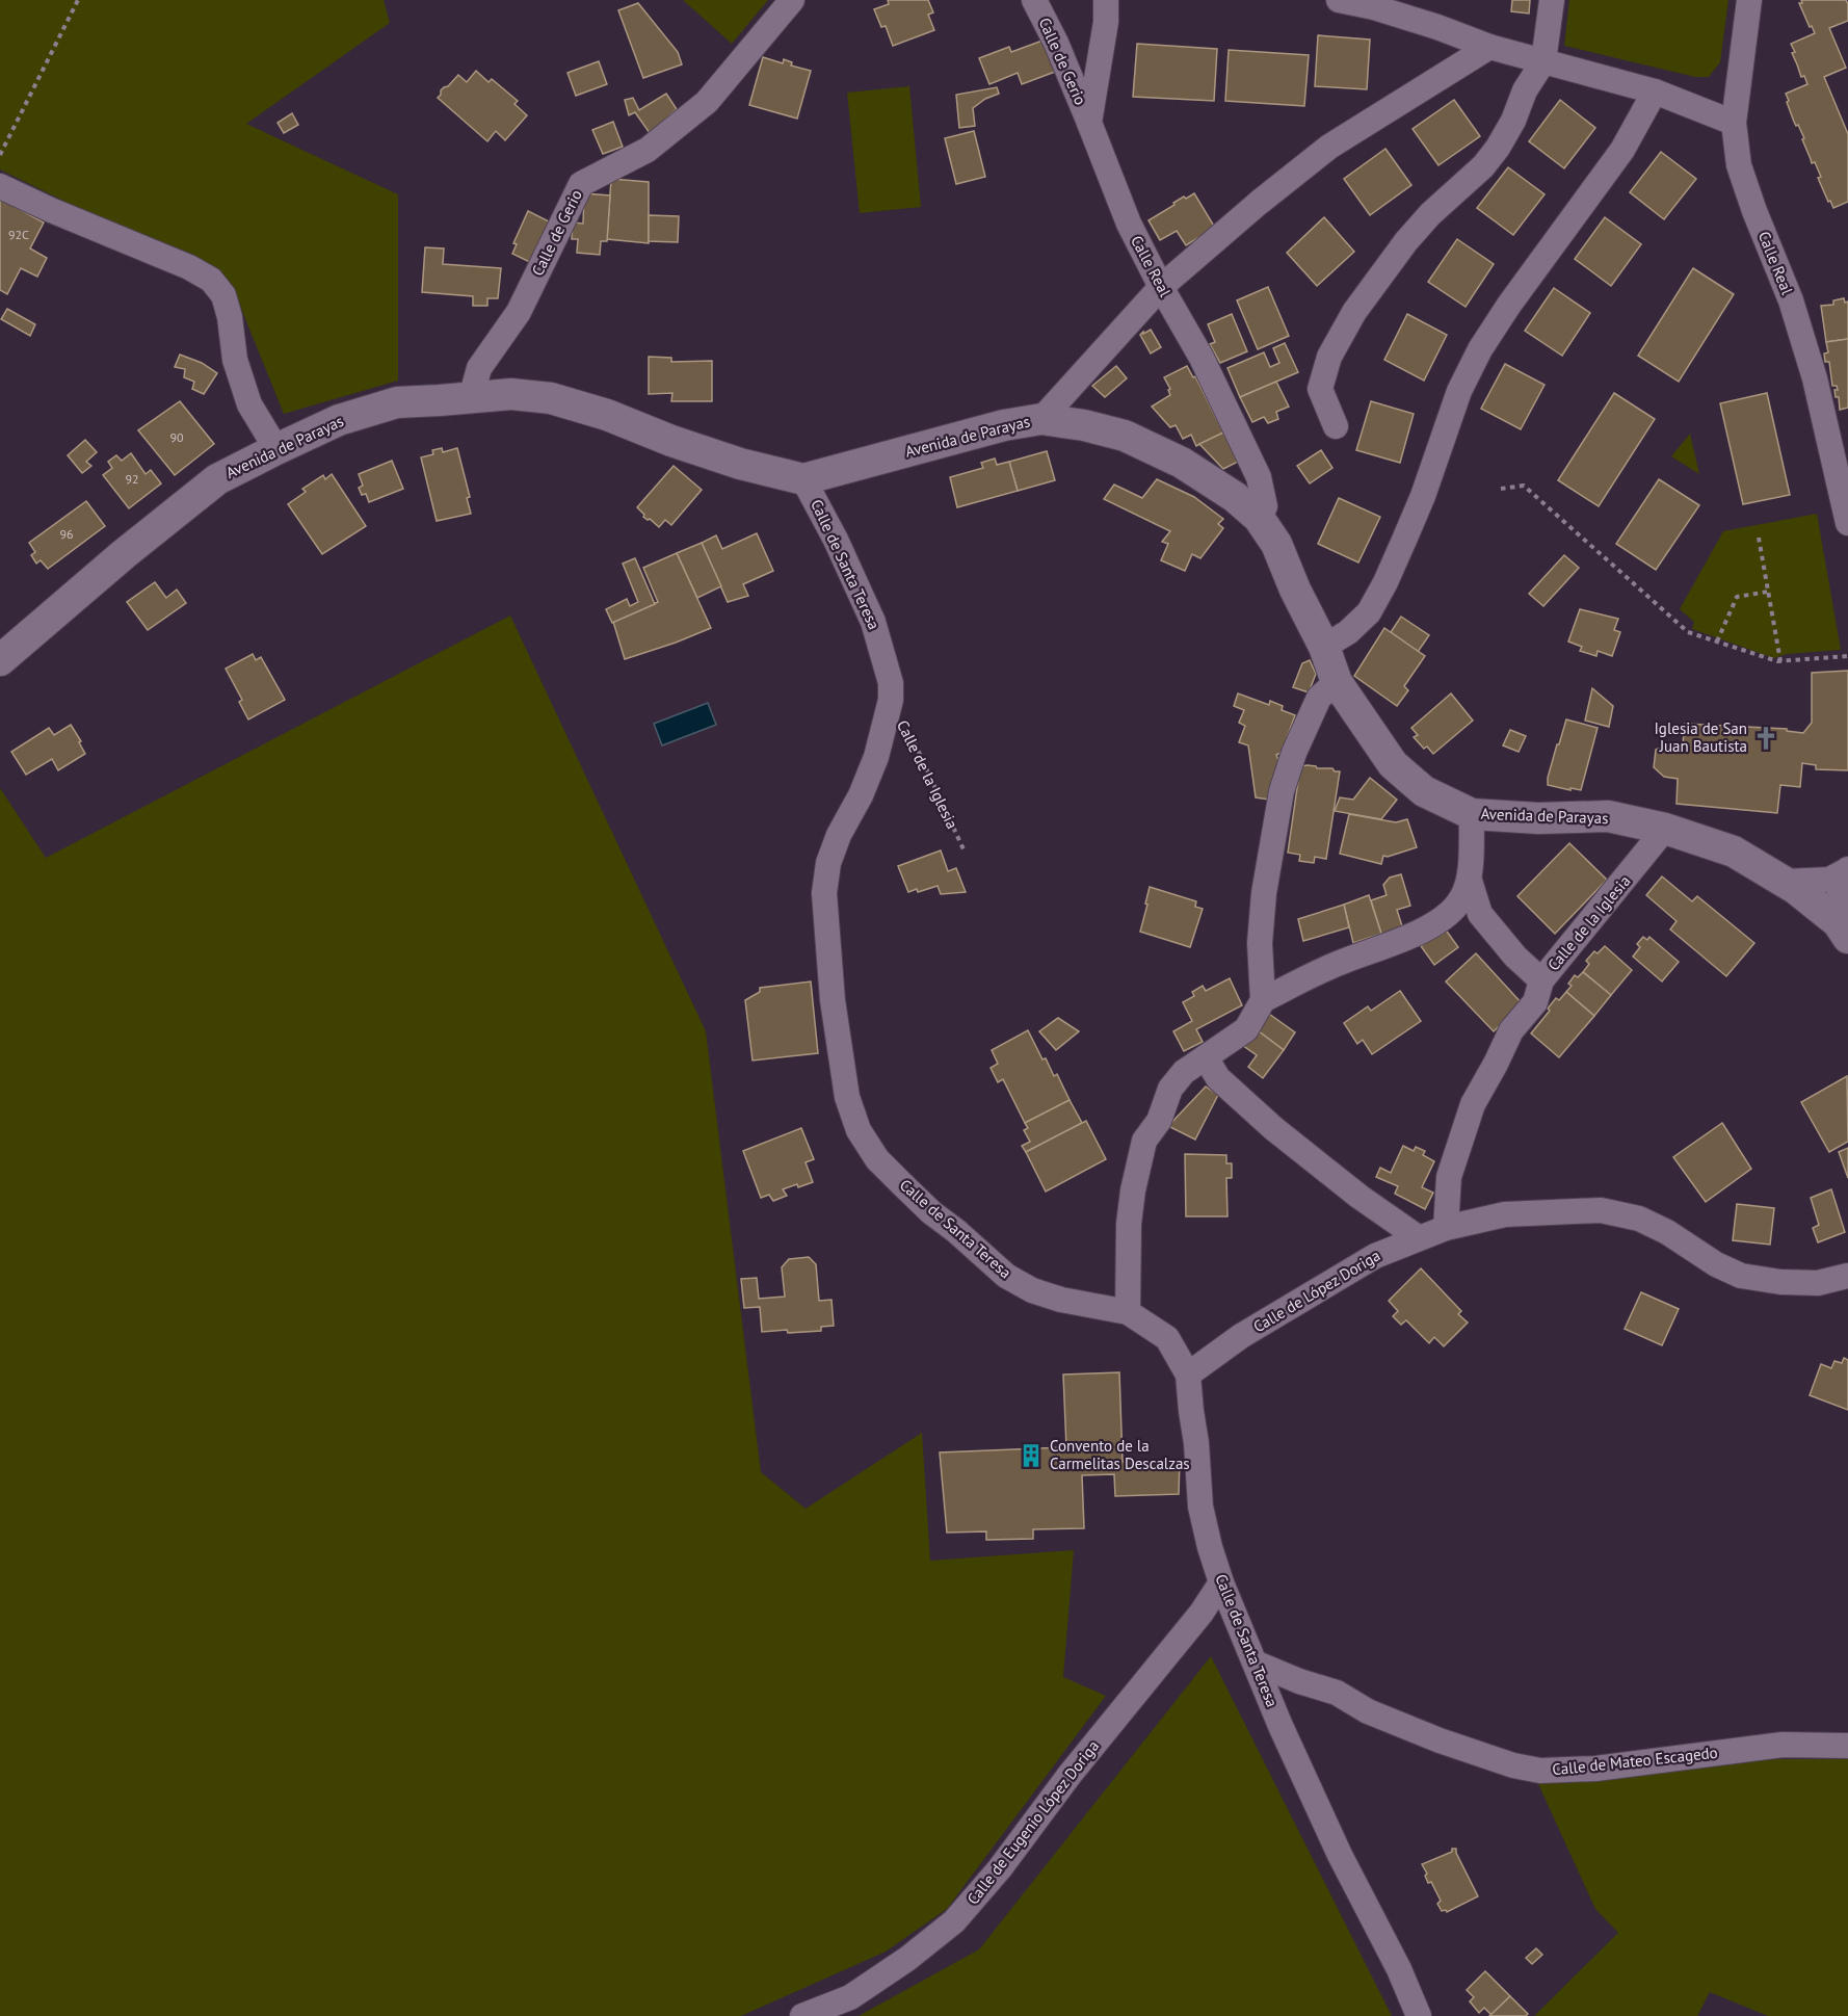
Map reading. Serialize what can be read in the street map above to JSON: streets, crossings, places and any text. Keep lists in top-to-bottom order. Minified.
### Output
{"streets":{"street":["Calle de Gerio","Calle Real","Avenida de Parayas","Calle de Santa Teresa","Calle de la Iglesia","Calle de López Doriga","Calle de Mateo Escagedo","Calle de Eugenio López Doriga"]},"crossings":[["Calle de Gerio","Calle Real"],["Calle de Gerio","Avenida de Parayas"],["Calle Real","Avenida de Parayas"],["Avenida de Parayas","Calle de Santa Teresa"],["Avenida de Parayas","Calle de la Iglesia"],["Calle de Santa Teresa","Calle de la Iglesia"],["Calle de Santa Teresa","Calle de López Doriga"],["Calle de Santa Teresa","Calle de Mateo Escagedo"],["Calle de Santa Teresa","Calle de Eugenio López Doriga"],["Calle de la Iglesia","Calle de López Doriga"]],"places":{"church":["Iglesia de San Juan Bautista"],"building":["Convento de la Carmelitas Descalzas"]},"house_numbers":["92C","90","92","96"]}
